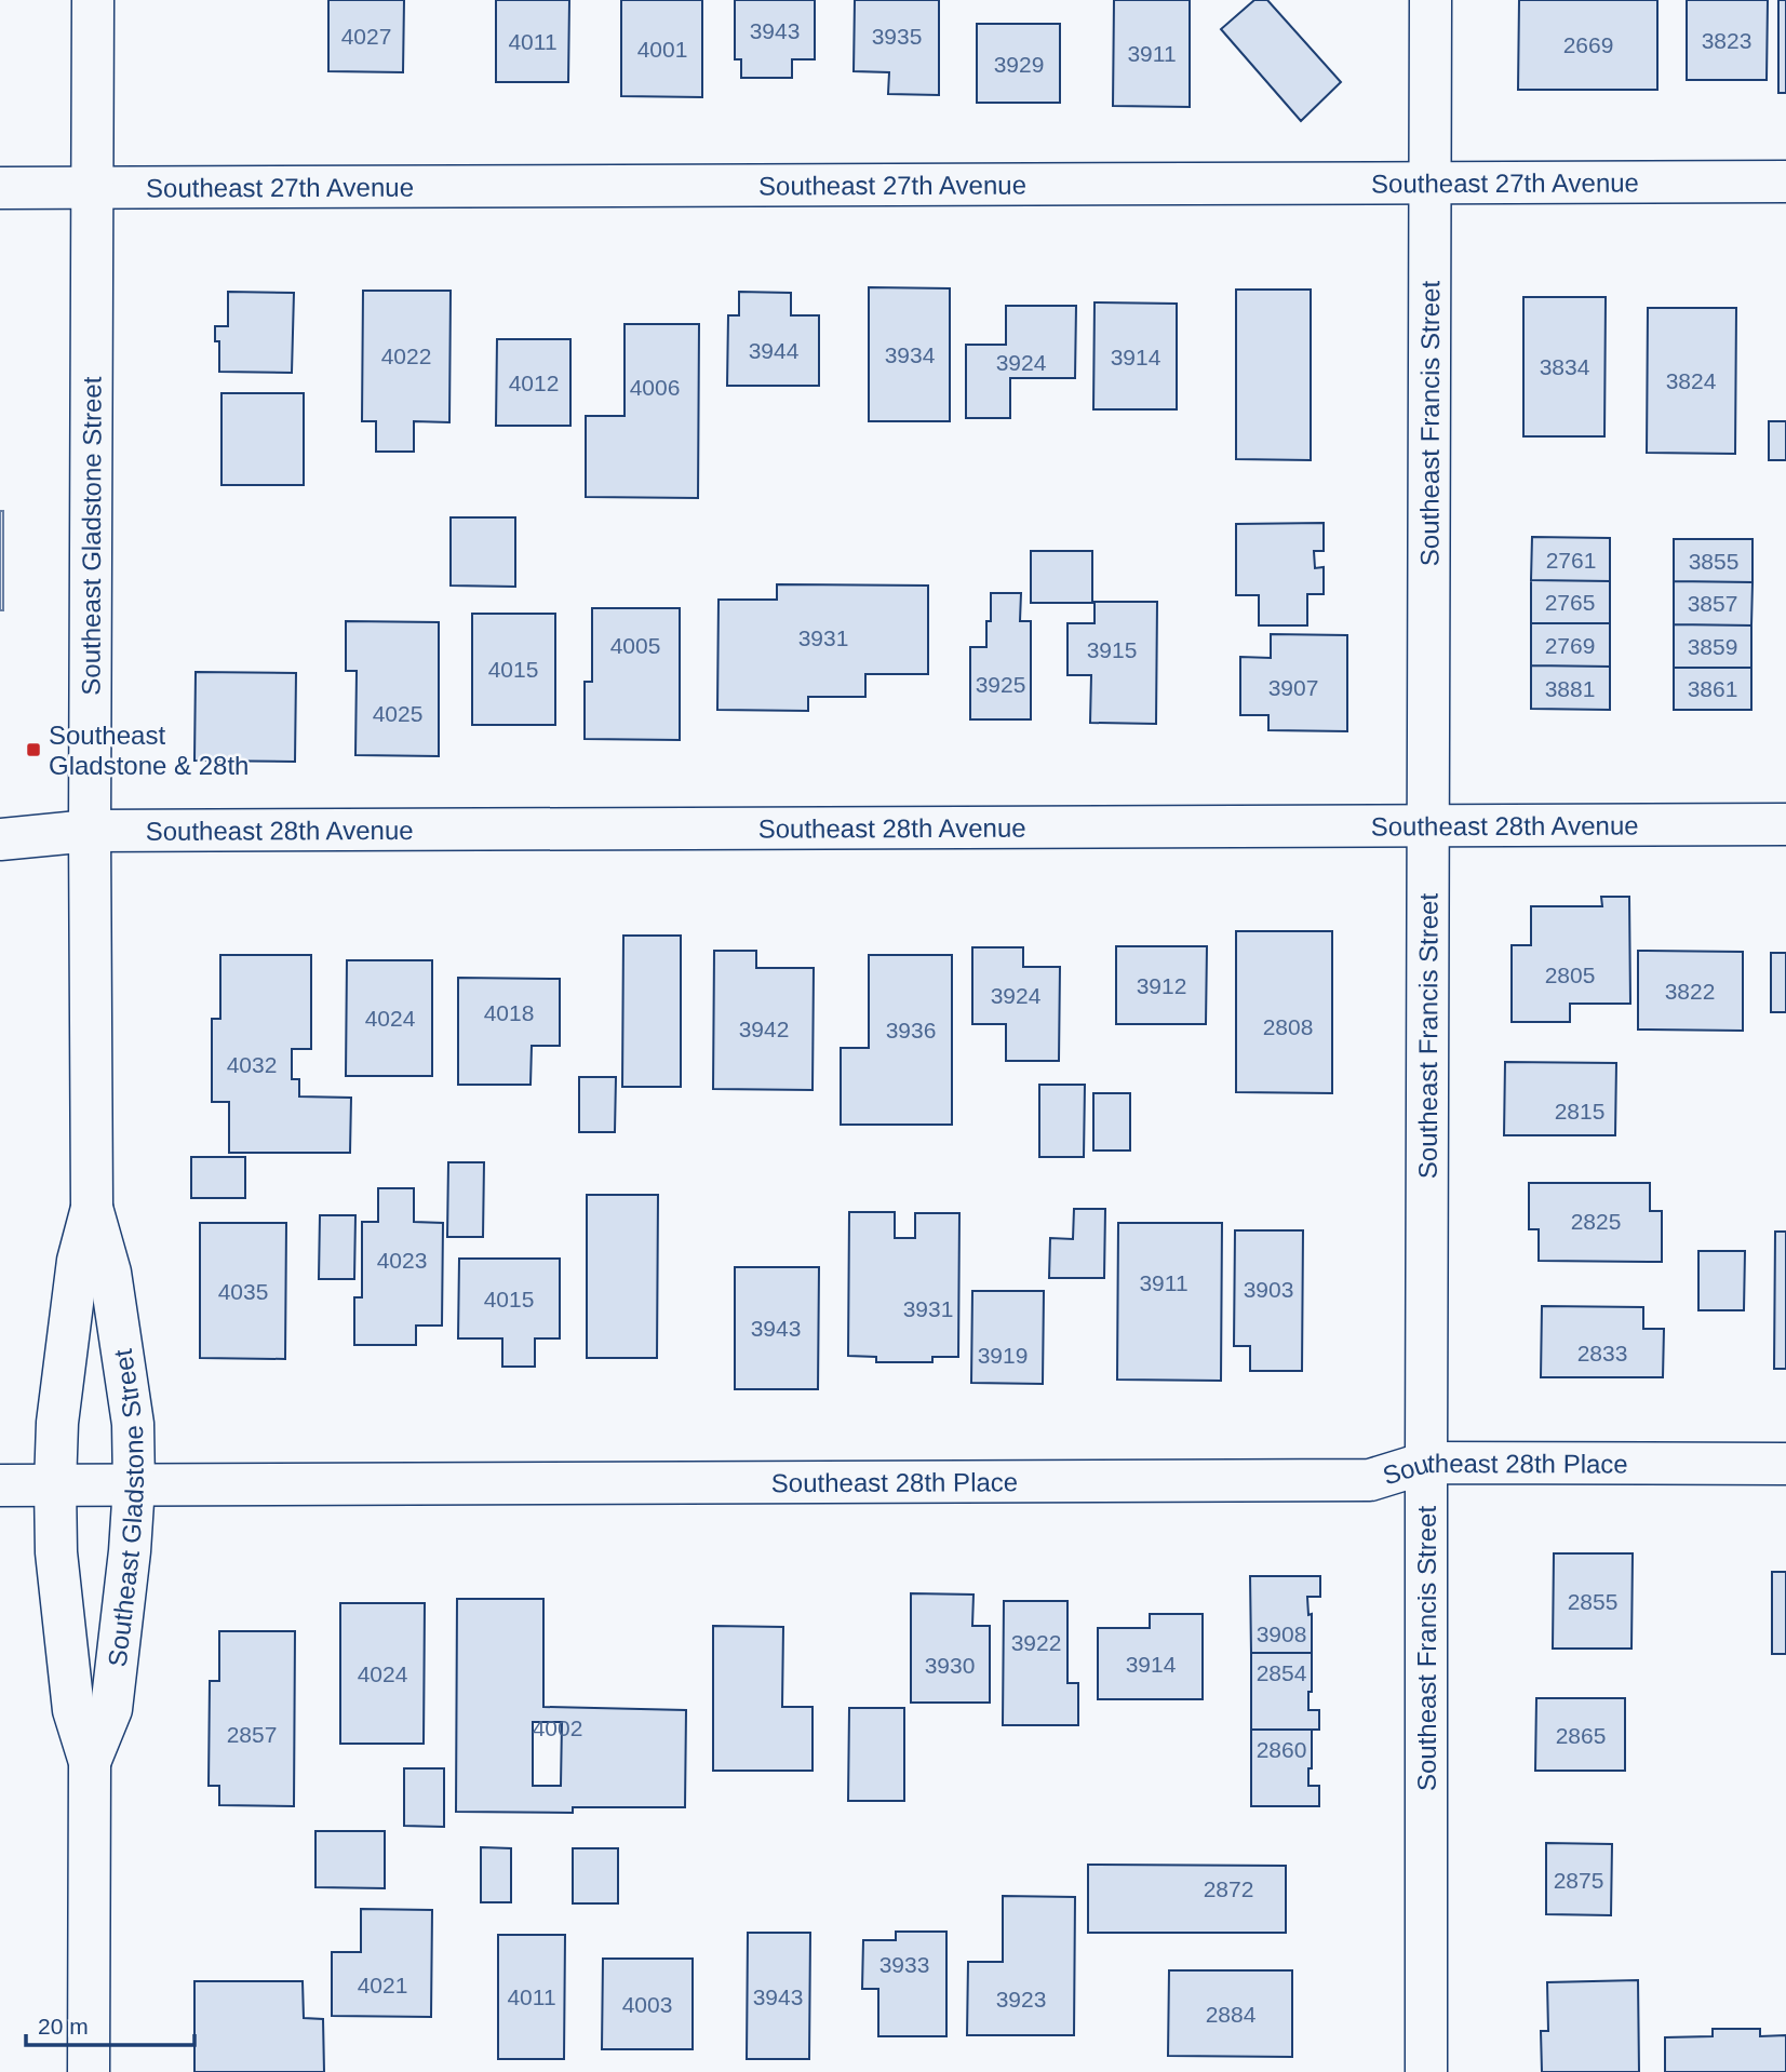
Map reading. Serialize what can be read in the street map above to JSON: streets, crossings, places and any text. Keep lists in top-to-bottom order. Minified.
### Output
{"streets":{"street":["Southeast 27th Avenue","Southeast Francis Street","Southeast Gladstone Street","Southeast 28th Avenue","Southeast 28th Place"]},"crossings":[["Southeast 27th Avenue","Southeast Francis Street"],["Southeast 27th Avenue","Southeast Gladstone Street"],["Southeast Francis Street","Southeast 28th Avenue"],["Southeast Francis Street","Southeast 28th Place"],["Southeast Gladstone Street","Southeast 28th Avenue"],["Southeast Gladstone Street","Southeast 28th Place"]],"places":{"transit":["Southeast Gladstone & 28th"]},"house_numbers":["3943","4027","3935","3823","4011","2669","4001","3911","3929","3944","3934","4022","3914","3924","3834","3824","4012","4006","2761","3855","2765","3857","3931","4005","2769","3859","3915","4015","3925","3907","3881","3861","4025","2805","3912","3822","3924","4018","4024","2808","3942","3936","4032","2815","2825","4023","3911","3903","4035","4015","3931","3943","2833","3919","2855","3908","3922","3914","3930","2854","4024","4002","2857","2865","2860","2875","2872","3933","4021","4011","3943","3923","4003","2884"],"scale_bar":"20 m"}
